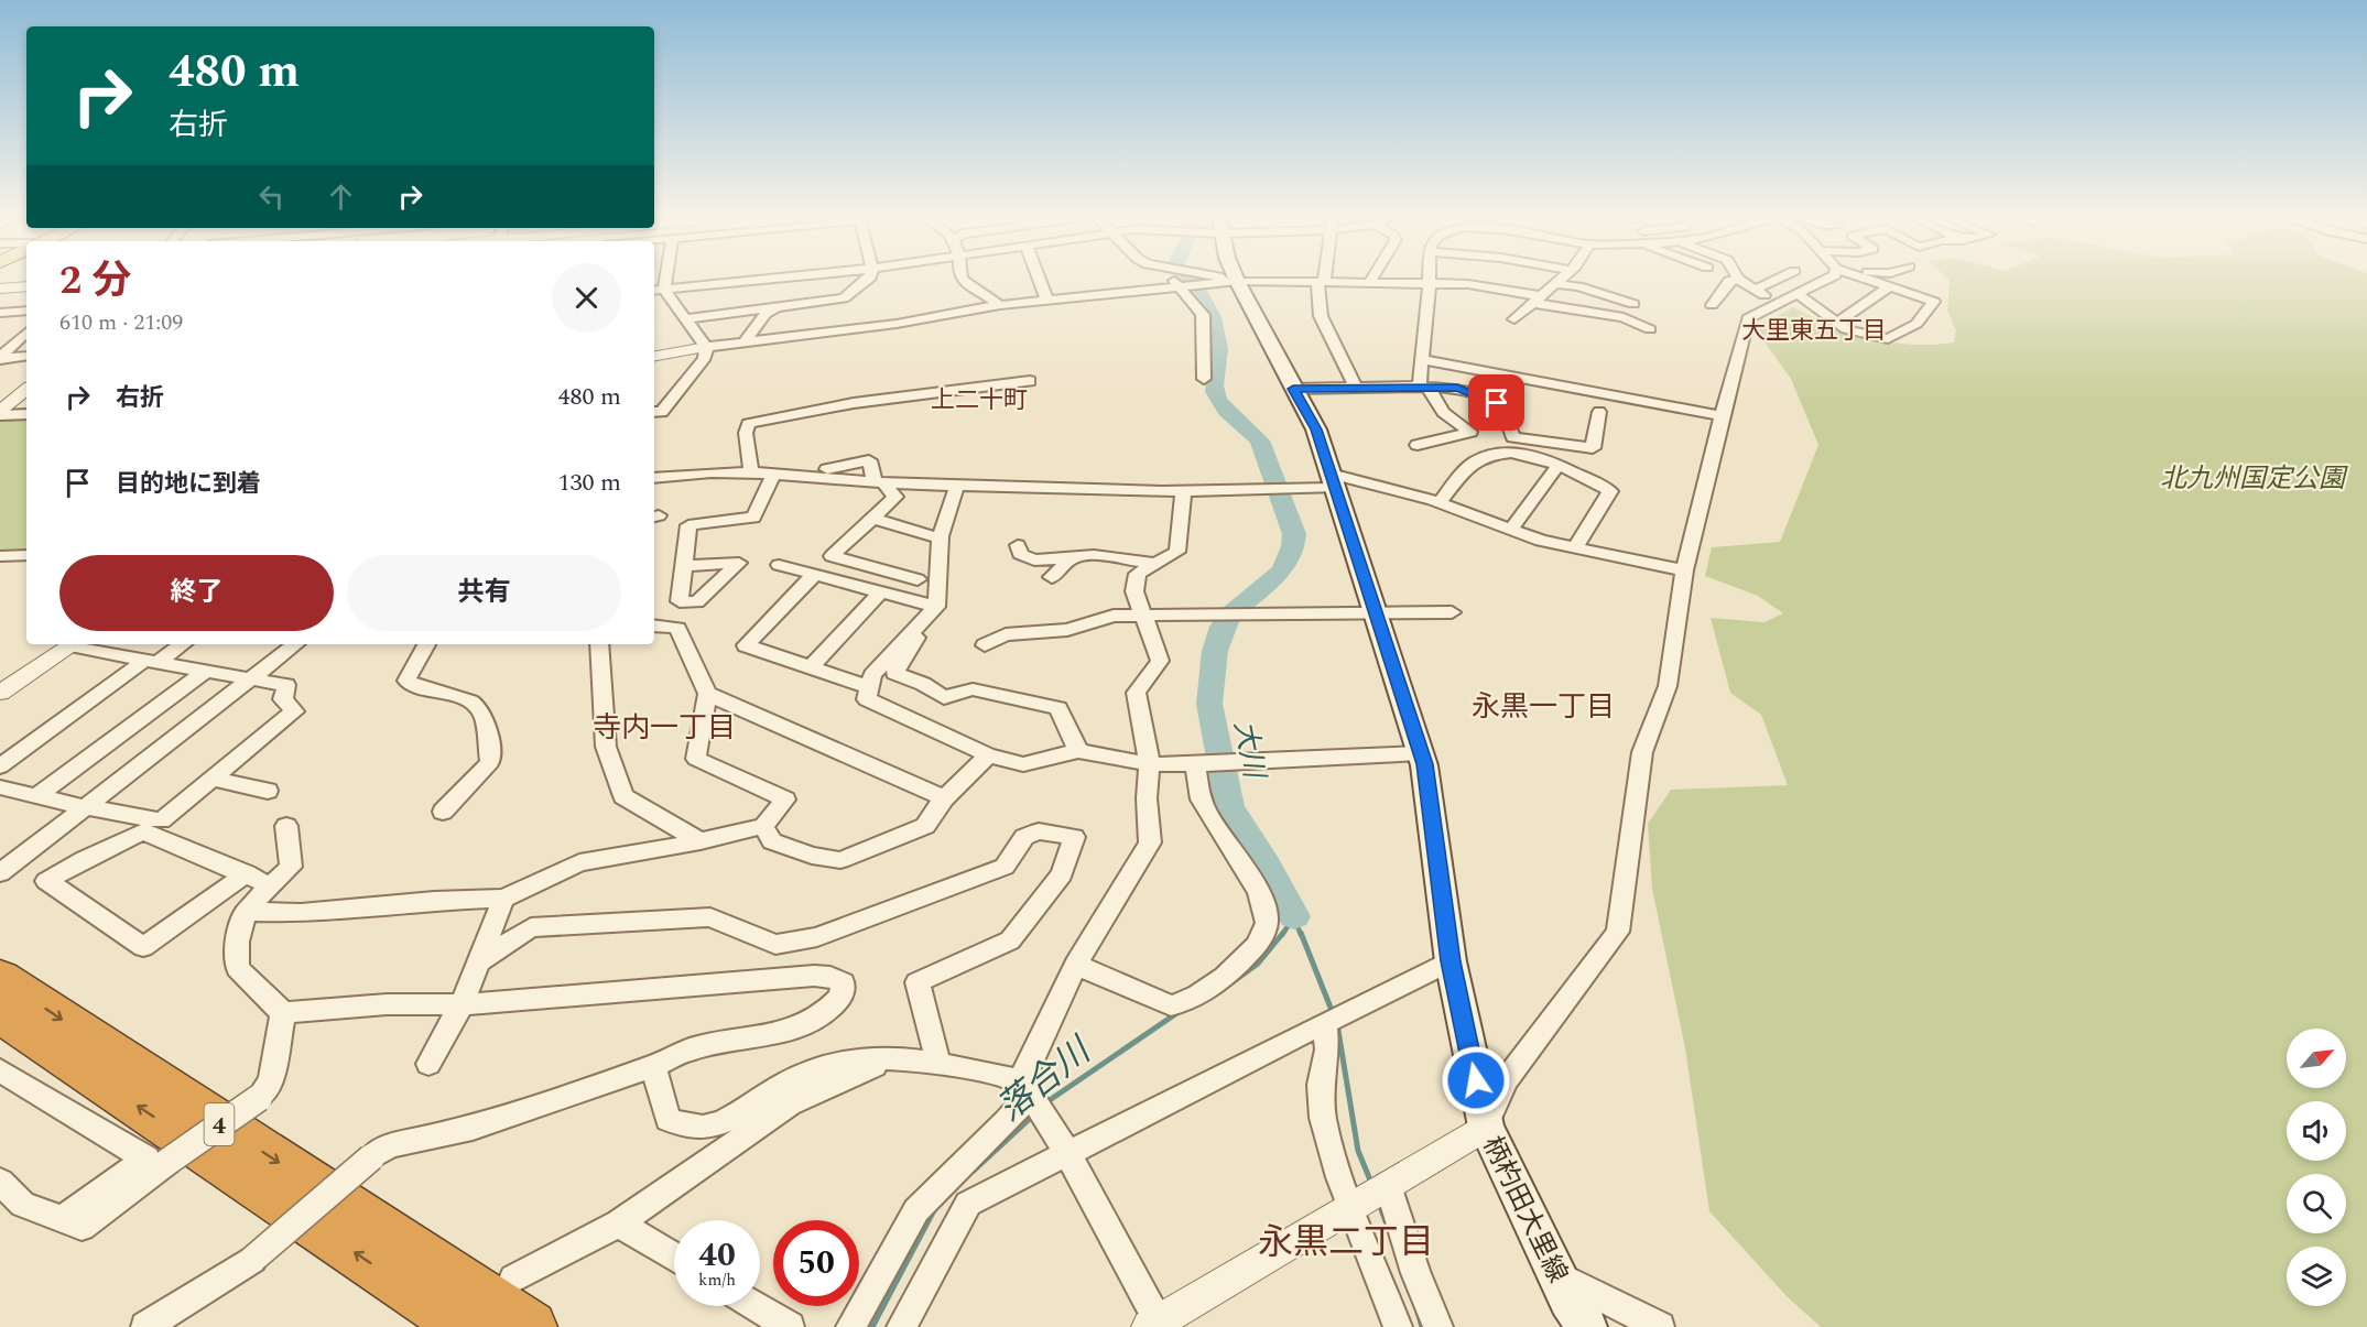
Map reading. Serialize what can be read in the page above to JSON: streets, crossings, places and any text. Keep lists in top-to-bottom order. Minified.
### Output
{"streets":{"highway":["4"],"main road":["柄杓田大里線"]},"districts":["大里東五丁目","上二十町","永黒一丁目","寺内一丁目","永黒二丁目"],"water":["大川","落合川"],"parks":["北九州国定公園"],"north":"top right","page":{"turn":["480 m","右折"],"heading":["2 分","610 m · 21:09"],"list":[{"name":"右折","value":"480 m"},{"name":"目的地に到着","value":"130 m"}],"buttons":["終了","共有"],"speed":"40 km/h","limit":"50"}}
